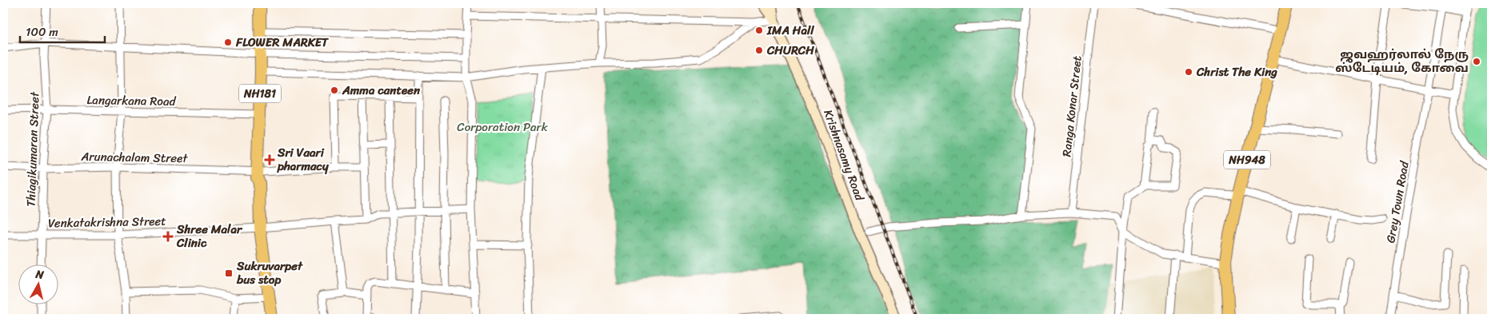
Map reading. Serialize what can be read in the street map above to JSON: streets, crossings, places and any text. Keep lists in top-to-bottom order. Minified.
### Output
{"streets":{"highway":["NH181","NH948"],"main road":["Krishnasamy Road"],"street":["Langarkana Road","Ranga Konar Street","Thiagikumaran Street","Arunachalam Street","Grey Town Road","Venkatakrishna Street"]},"crossings":[["NH181","Langarkana Road"],["NH181","Arunachalam Street"],["NH181","Venkatakrishna Street"],["Langarkana Road","Thiagikumaran Street"],["Thiagikumaran Street","Arunachalam Street"],["Thiagikumaran Street","Venkatakrishna Street"]],"parks":["Corporation Park"],"places":{"other":["IMA Hall","FLOWER MARKET","CHURCH","ஜவஹர்லால் நேரு ஸ்டேடியம், கோவை","Christ The King","Amma canteen"],"health":["Sri Vaari pharmacy","Shree Malar Clinic"],"transit":["Sukruvarpet bus stop"]},"scale_bar":"100 m","north":"top"}
